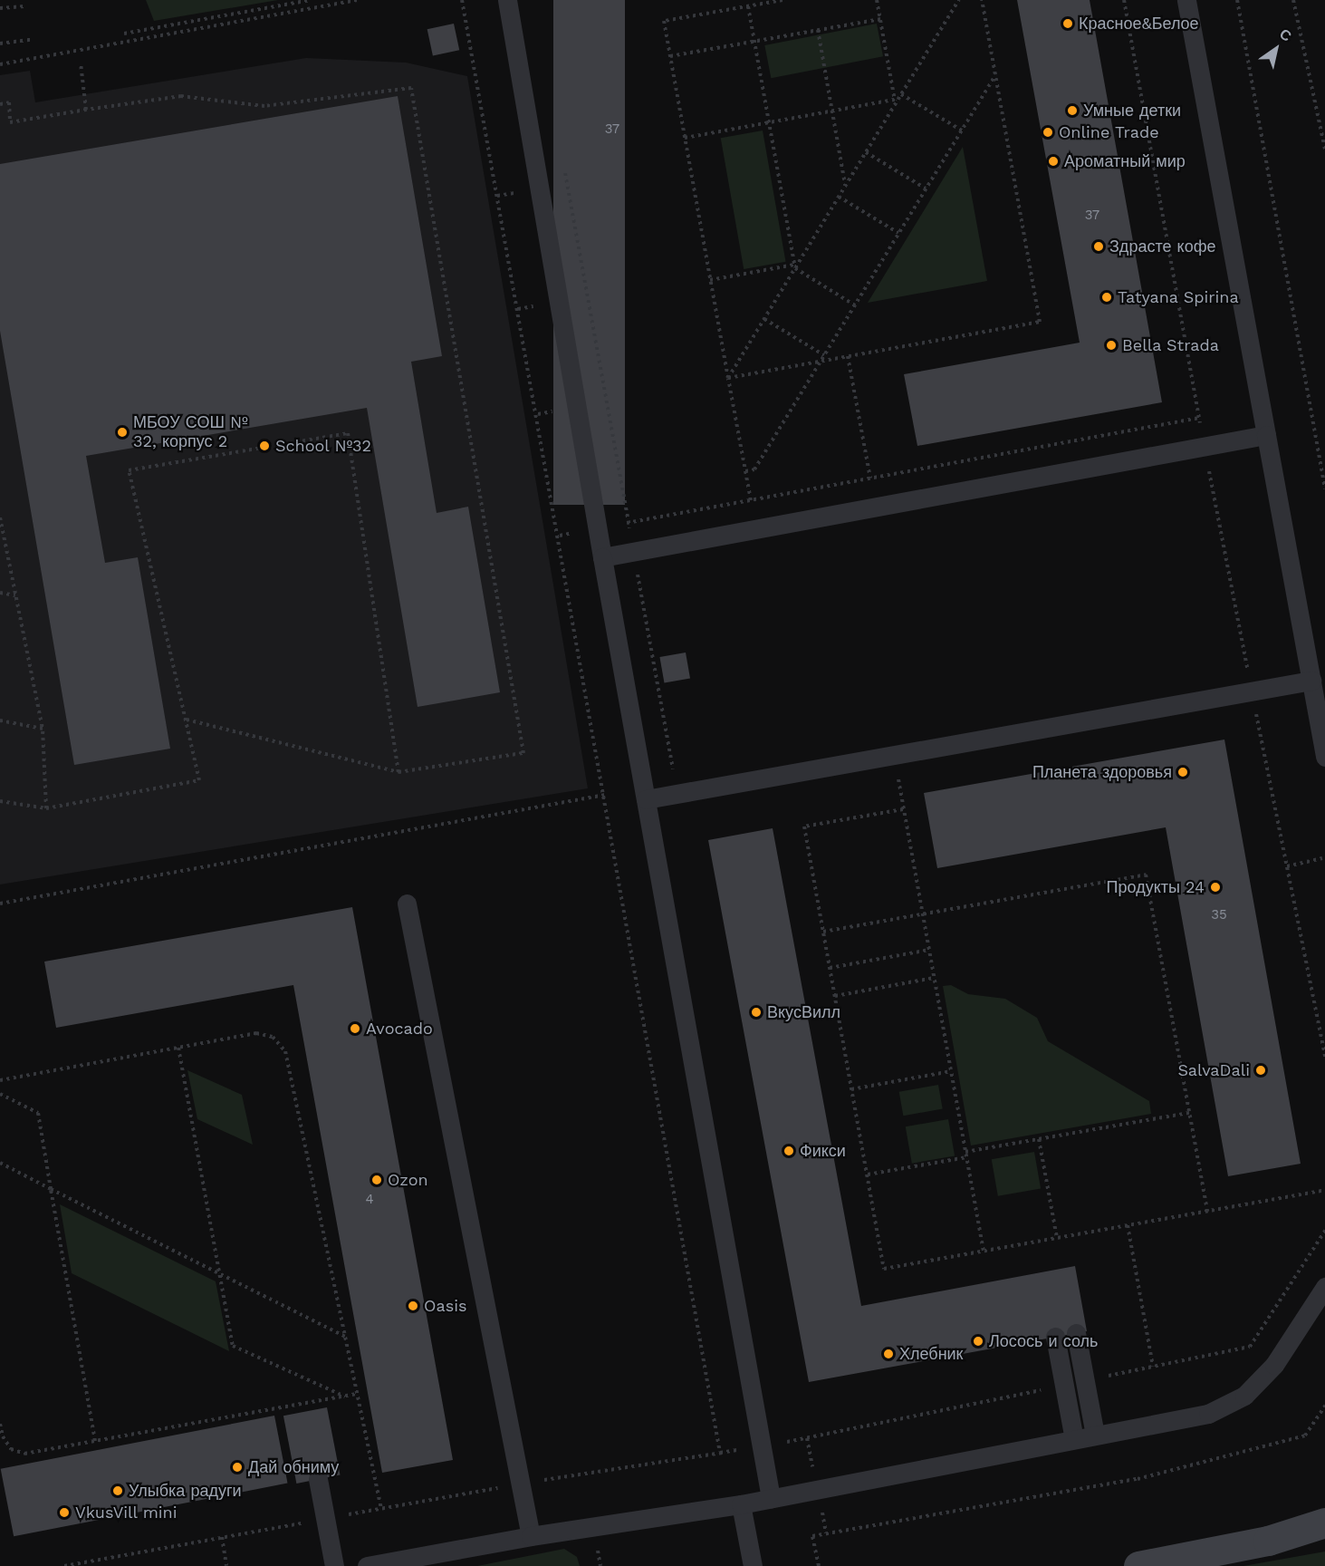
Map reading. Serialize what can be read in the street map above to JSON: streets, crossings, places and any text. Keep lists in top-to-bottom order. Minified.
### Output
{"places":["Красное&Белое","Умные детки","Online Trade","Ароматный мир","Здрасте кофе","Tatyana Spirina","Bella Strada","МБОУ СОШ № 32, корпус 2","School №32","Планета здоровья","Продукты 24","ВкусВилл","Avocado","SalvaDali","Фикси","Ozon","Oasis","Лосось и соль","Хлебник","Дай обниму","Улыбка радуги","VkusVill mini"],"house_numbers":["37","37","35","4"],"north":"top right"}
